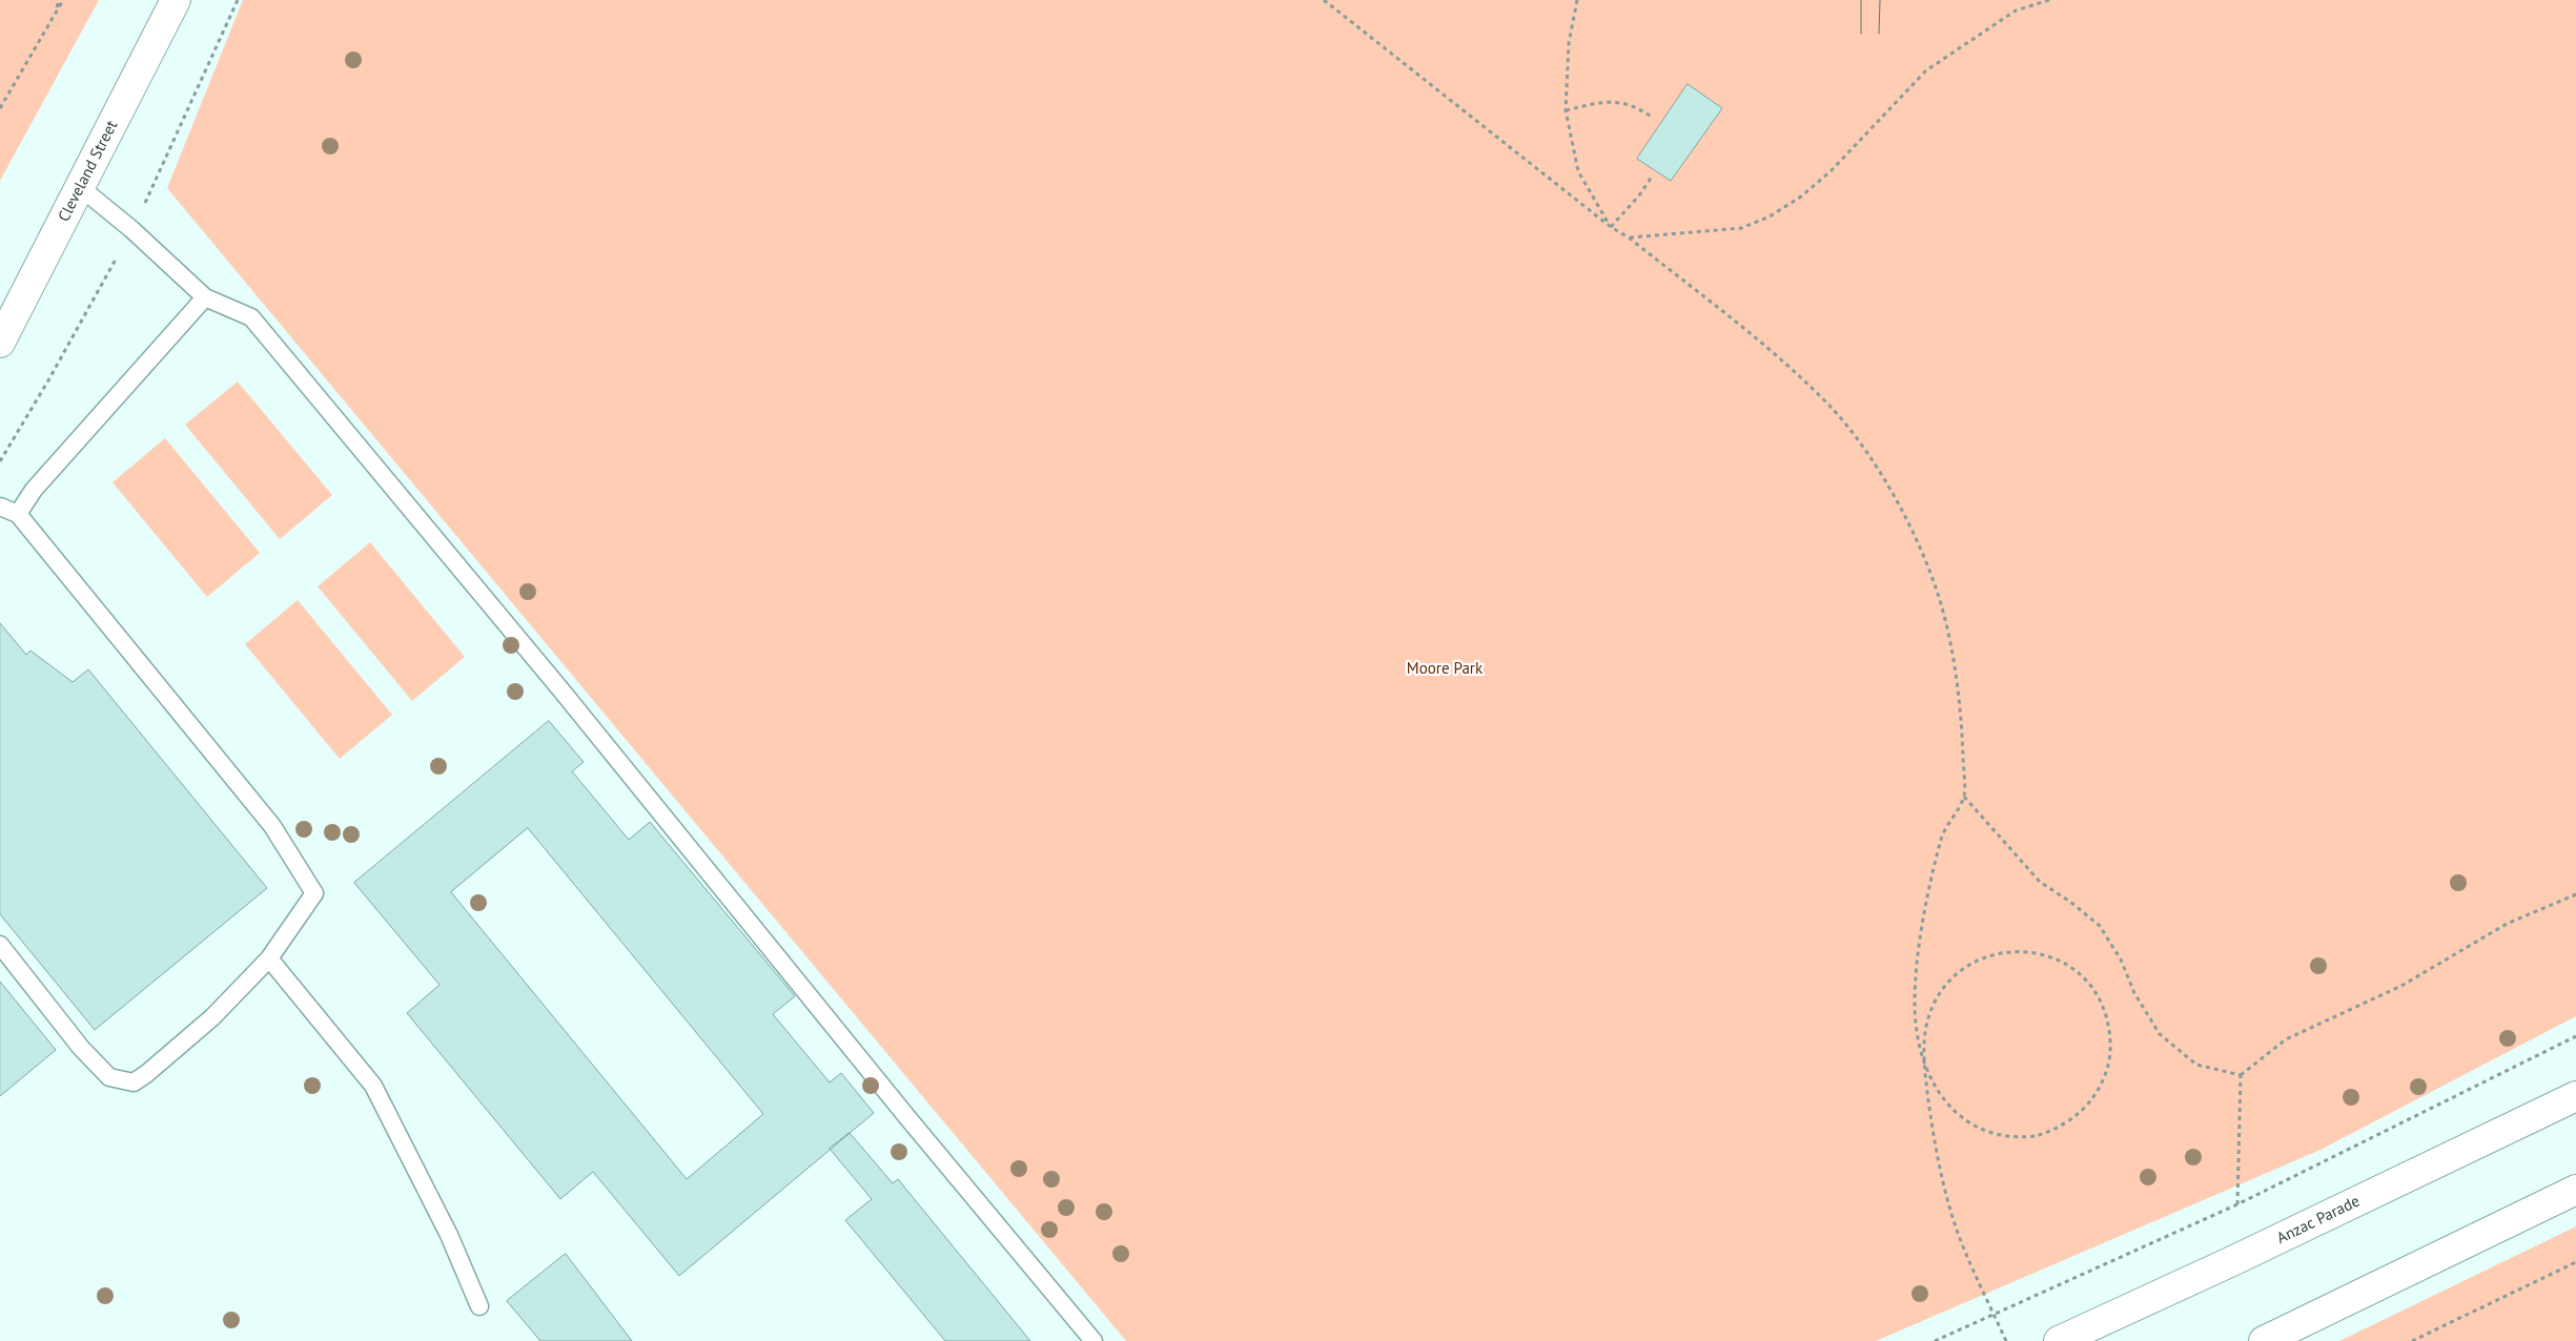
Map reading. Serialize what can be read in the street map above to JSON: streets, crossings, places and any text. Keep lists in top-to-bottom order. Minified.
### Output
{"streets":{"main road":["Cleveland Street","Anzac Parade"]},"parks":["Moore Park"]}
